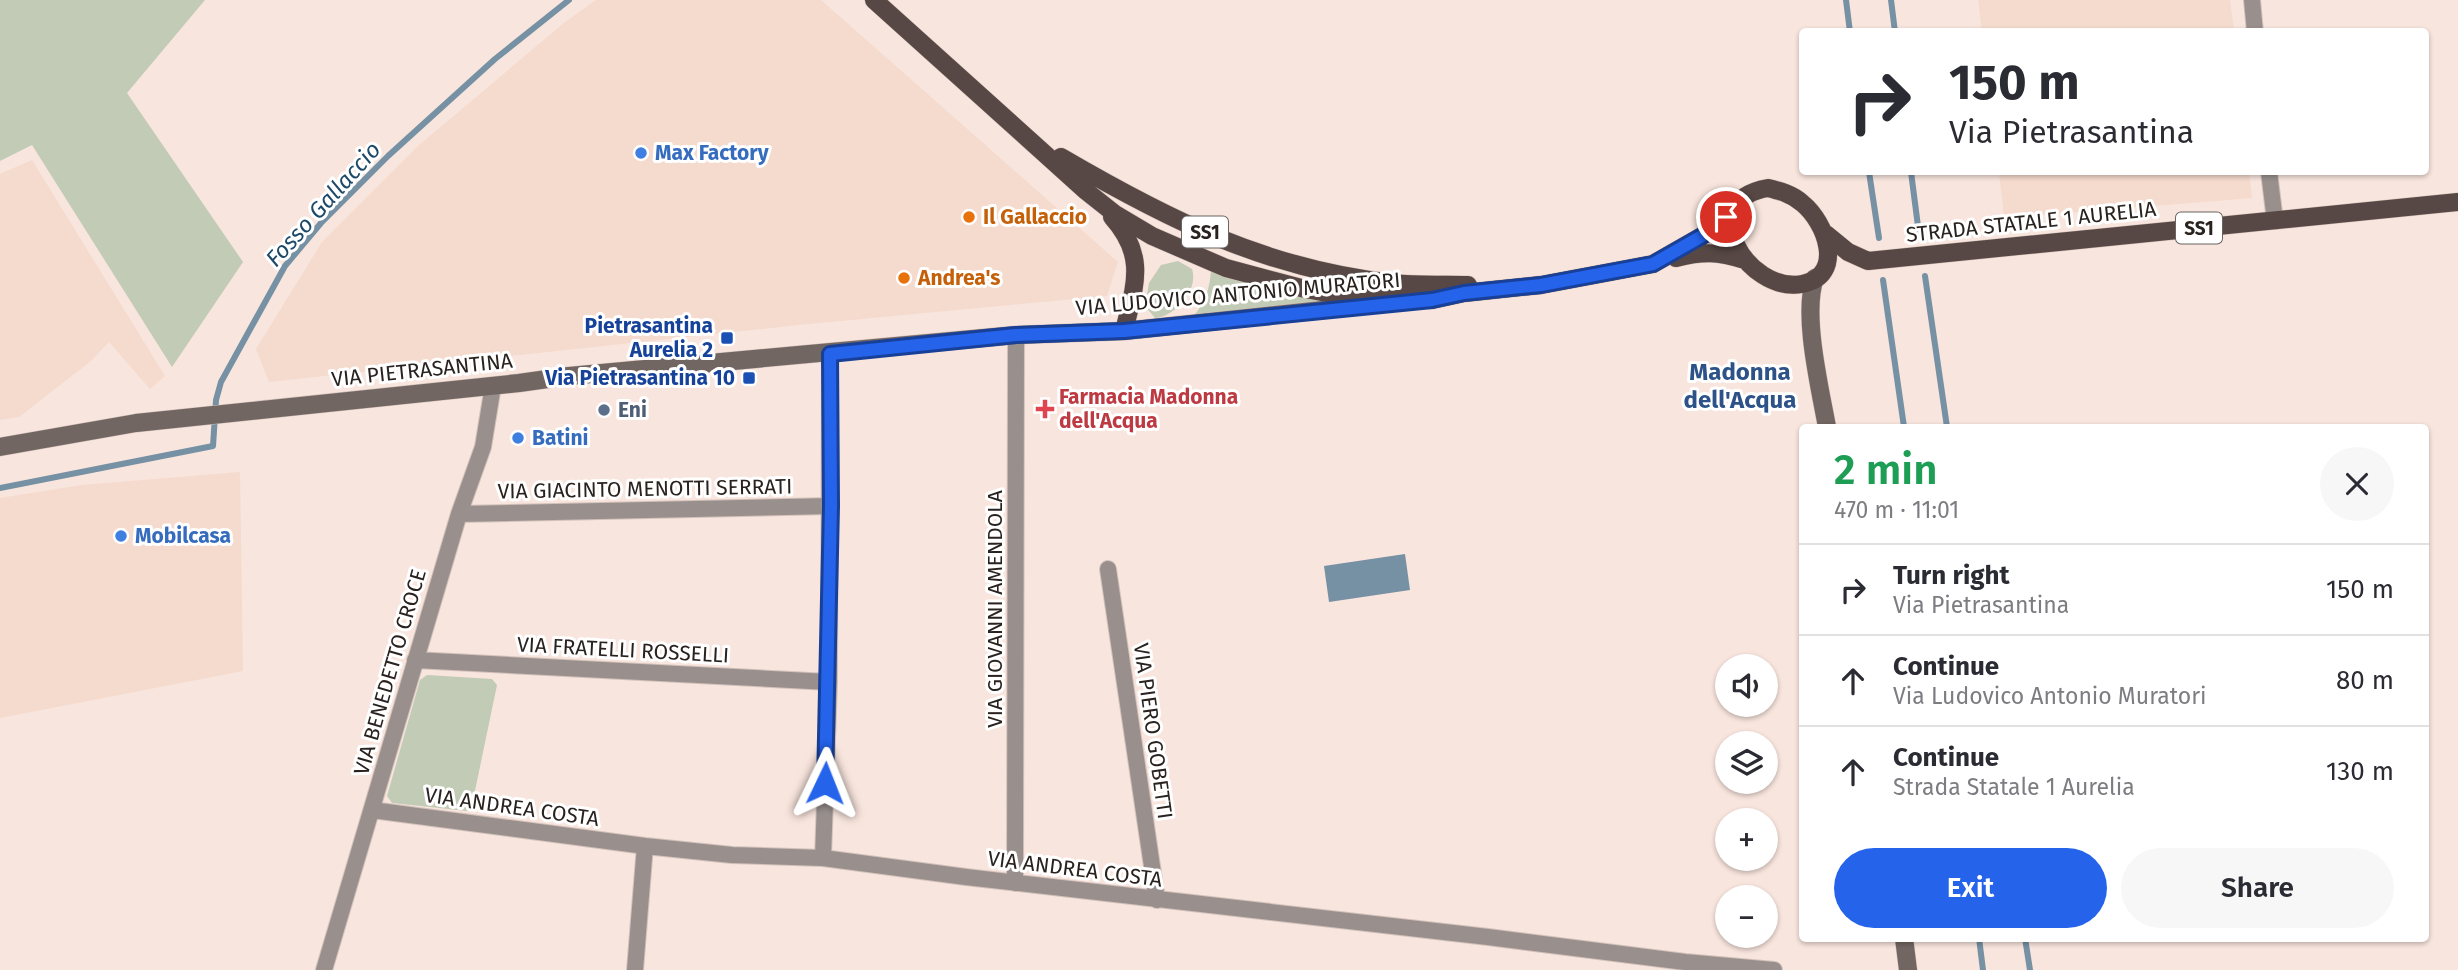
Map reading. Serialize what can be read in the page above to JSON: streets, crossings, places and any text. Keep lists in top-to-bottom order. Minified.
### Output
{"streets":{"main road":["STRADA STATALE 1 AURELIA","SS1"],"street":["VIA LUDOVICO ANTONIO MURATORI","VIA PIETRASANTINA","VIA GIACINTO MENOTTI SERRATI","VIA GIOVANNI AMENDOLA","VIA FRATELLI ROSSELLI","VIA BENEDETTO CROCE","VIA PIERO GOBETTI","VIA ANDREA COSTA"]},"crossings":[["SS1","VIA LUDOVICO ANTONIO MURATORI"],["VIA LUDOVICO ANTONIO MURATORI","VIA PIETRASANTINA"],["VIA PIETRASANTINA","VIA GIOVANNI AMENDOLA"],["VIA PIETRASANTINA","VIA BENEDETTO CROCE"],["VIA GIACINTO MENOTTI SERRATI","VIA BENEDETTO CROCE"],["VIA GIOVANNI AMENDOLA","VIA ANDREA COSTA"],["VIA FRATELLI ROSSELLI","VIA BENEDETTO CROCE"],["VIA BENEDETTO CROCE","VIA ANDREA COSTA"],["VIA PIERO GOBETTI","VIA ANDREA COSTA"]],"districts":["Madonna dell'Acqua"],"water":["Fosso Gallaccio"],"places":{"other":["Max Factory","Il Gallaccio","Andrea's","Eni","Batini","Mobilcasa"],"transit":["Pietrasantina Aurelia 2","Via Pietrasantina 10"],"health":["Farmacia Madonna dell'Acqua"]},"page":{"turn":["150 m","Via Pietrasantina"],"heading":["2 min","470 m · 11:01"],"list":[{"name":"Turn right","note":"Via Pietrasantina","value":"150 m"},{"name":"Continue","note":"Via Ludovico Antonio Muratori","value":"80 m"},{"name":"Continue","note":"Strada Statale 1 Aurelia","value":"130 m"}],"map_buttons":["+","−"],"buttons":["Exit","Share"]}}
